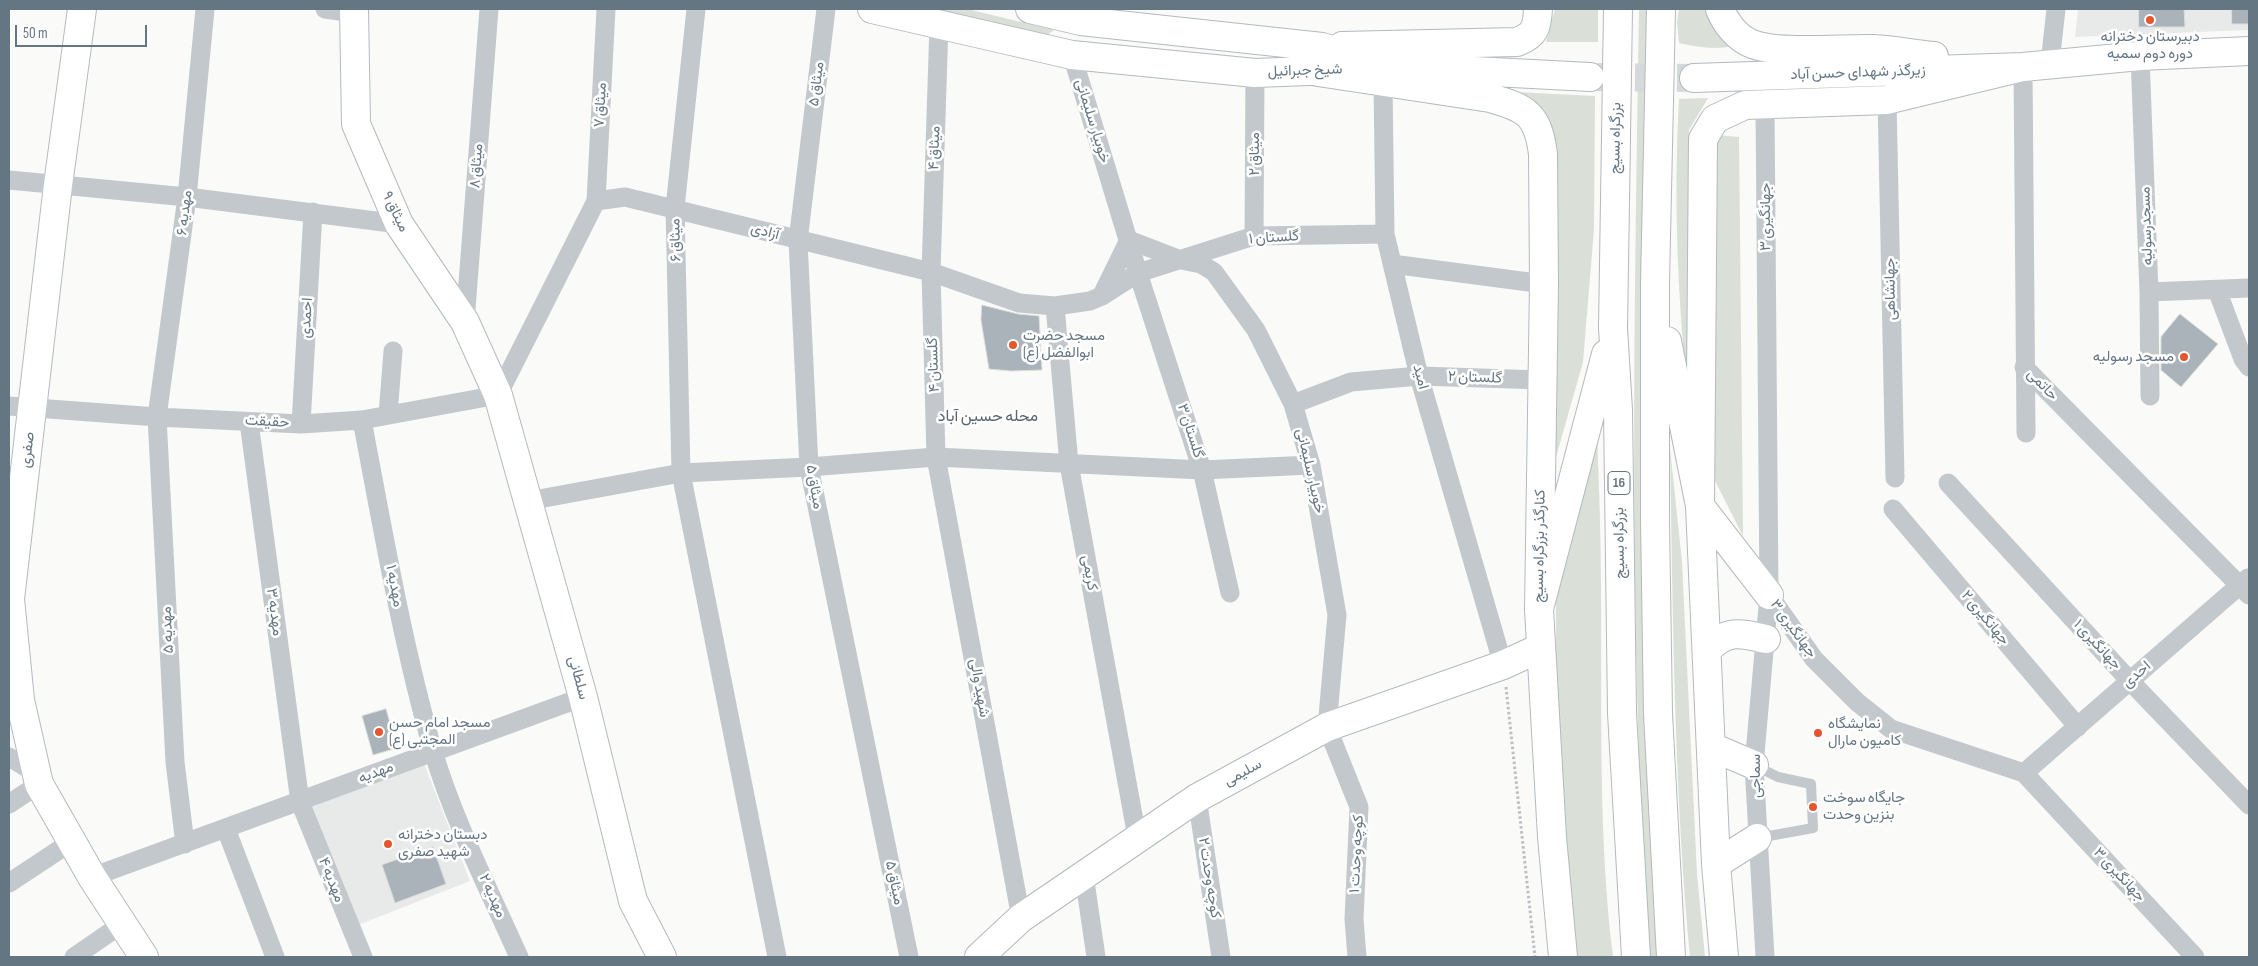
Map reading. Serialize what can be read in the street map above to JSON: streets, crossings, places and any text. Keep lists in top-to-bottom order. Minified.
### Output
{"streets":{"main road":["شیخ جبرائیل","زیرگذر شهدای حسن آباد","بزرگراه بسیج","میثاق ۹","صفری","16","کنارگذر بزرگراه بسیج","سلطانی","سلیمی"],"street":["میثاق ۵","میثاق ۷","خوبیار سلیمانی","میثاق ۴","میثاق ۲","میثاق ۸","مهدیه ۶","جهانگیری ۳","مسجدرسولیه","آزادی","گلستان ۱","میثاق ۶","جهانشاهی","احمدی","گلستان ۴","امید","گلستان ۲","حاتمی","حقیقت","گلستان ۳","کریمی","مهدیه ۱","مهدیه ۳","جهانگیری ۲","مهدیه ۵","جهانگیری ۱","احدی","شهید والی","مهدیه","سماجی","کوچه وحدت ۱","کوچه وحدت ۲","مهدیه ۴","مهدیه ۲"]},"crossings":[["شیخ جبرائیل","خوبیار سلیمانی"],["شیخ جبرائیل","میثاق ۴"],["شیخ جبرائیل","میثاق ۲"],["شیخ جبرائیل","امید"],["شیخ جبرائیل","کنارگذر بزرگراه بسیج"],["زیرگذر شهدای حسن آباد","حاتمی"],["میثاق ۵","آزادی"],["میثاق ۷","آزادی"],["خوبیار سلیمانی","آزادی"],["خوبیار سلیمانی","گلستان ۱"],["خوبیار سلیمانی","گلستان ۲"],["خوبیار سلیمانی","گلستان ۳"],["خوبیار سلیمانی","سلیمی"],["خوبیار سلیمانی","کوچه وحدت ۱"],["میثاق ۴","آزادی"],["میثاق ۴","گلستان ۴"],["میثاق ۲","گلستان ۱"],["میثاق ۸","میثاق ۹"],["میثاق ۹","حقیقت"],["میثاق ۹","سلطانی"],["مهدیه ۶","حقیقت"],["مهدیه ۶","مهدیه ۵"],["جهانگیری ۳","احدی"],["جهانگیری ۳","سماجی"],["آزادی","گلستان ۱"],["آزادی","میثاق ۶"],["آزادی","گلستان ۴"],["آزادی","گلستان ۳"],["آزادی","کریمی"],["گلستان ۱","امید"],["گلستان ۱","گلستان ۳"],["احمدی","حقیقت"],["گلستان ۴","شهید والی"],["امید","گلستان ۲"],["امید","کنارگذر بزرگراه بسیج"],["امید","سلیمی"],["گلستان ۲","کنارگذر بزرگراه بسیج"],["حاتمی","احدی"],["حقیقت","صفری"],["حقیقت","مهدیه ۱"],["حقیقت","مهدیه ۳"],["حقیقت","مهدیه ۵"],["حقیقت","سلطانی"],["صفری","مهدیه"],["کنارگذر بزرگراه بسیج","سلیمی"],["کریمی","سلیمی"],["مهدیه ۱","مهدیه"],["مهدیه ۱","مهدیه ۲"],["مهدیه ۳","مهدیه"],["مهدیه ۳","مهدیه ۴"],["جهانگیری ۲","احدی"],["مهدیه ۵","مهدیه"],["جهانگیری ۱","احدی"],["سلطانی","مهدیه"],["شهید والی","سلیمی"],["مهدیه","مهدیه ۴"],["مهدیه","مهدیه ۲"],["سلیمی","کوچه وحدت ۱"],["سلیمی","کوچه وحدت ۲"]],"districts":["محله حسین آباد"],"places":["دبیرستان دخترانه دوره دوم سمیه","مسجد حضرت ابوالفضل (ع)","مسجد رسولیه","مسجد امام حسن المجتبی (ع)","نمایشگاه کامیون مارال","جایگاه سوخت بنزین وحدت","دبستان دخترانه شهید صفری"],"scale_bar":"50 m"}
